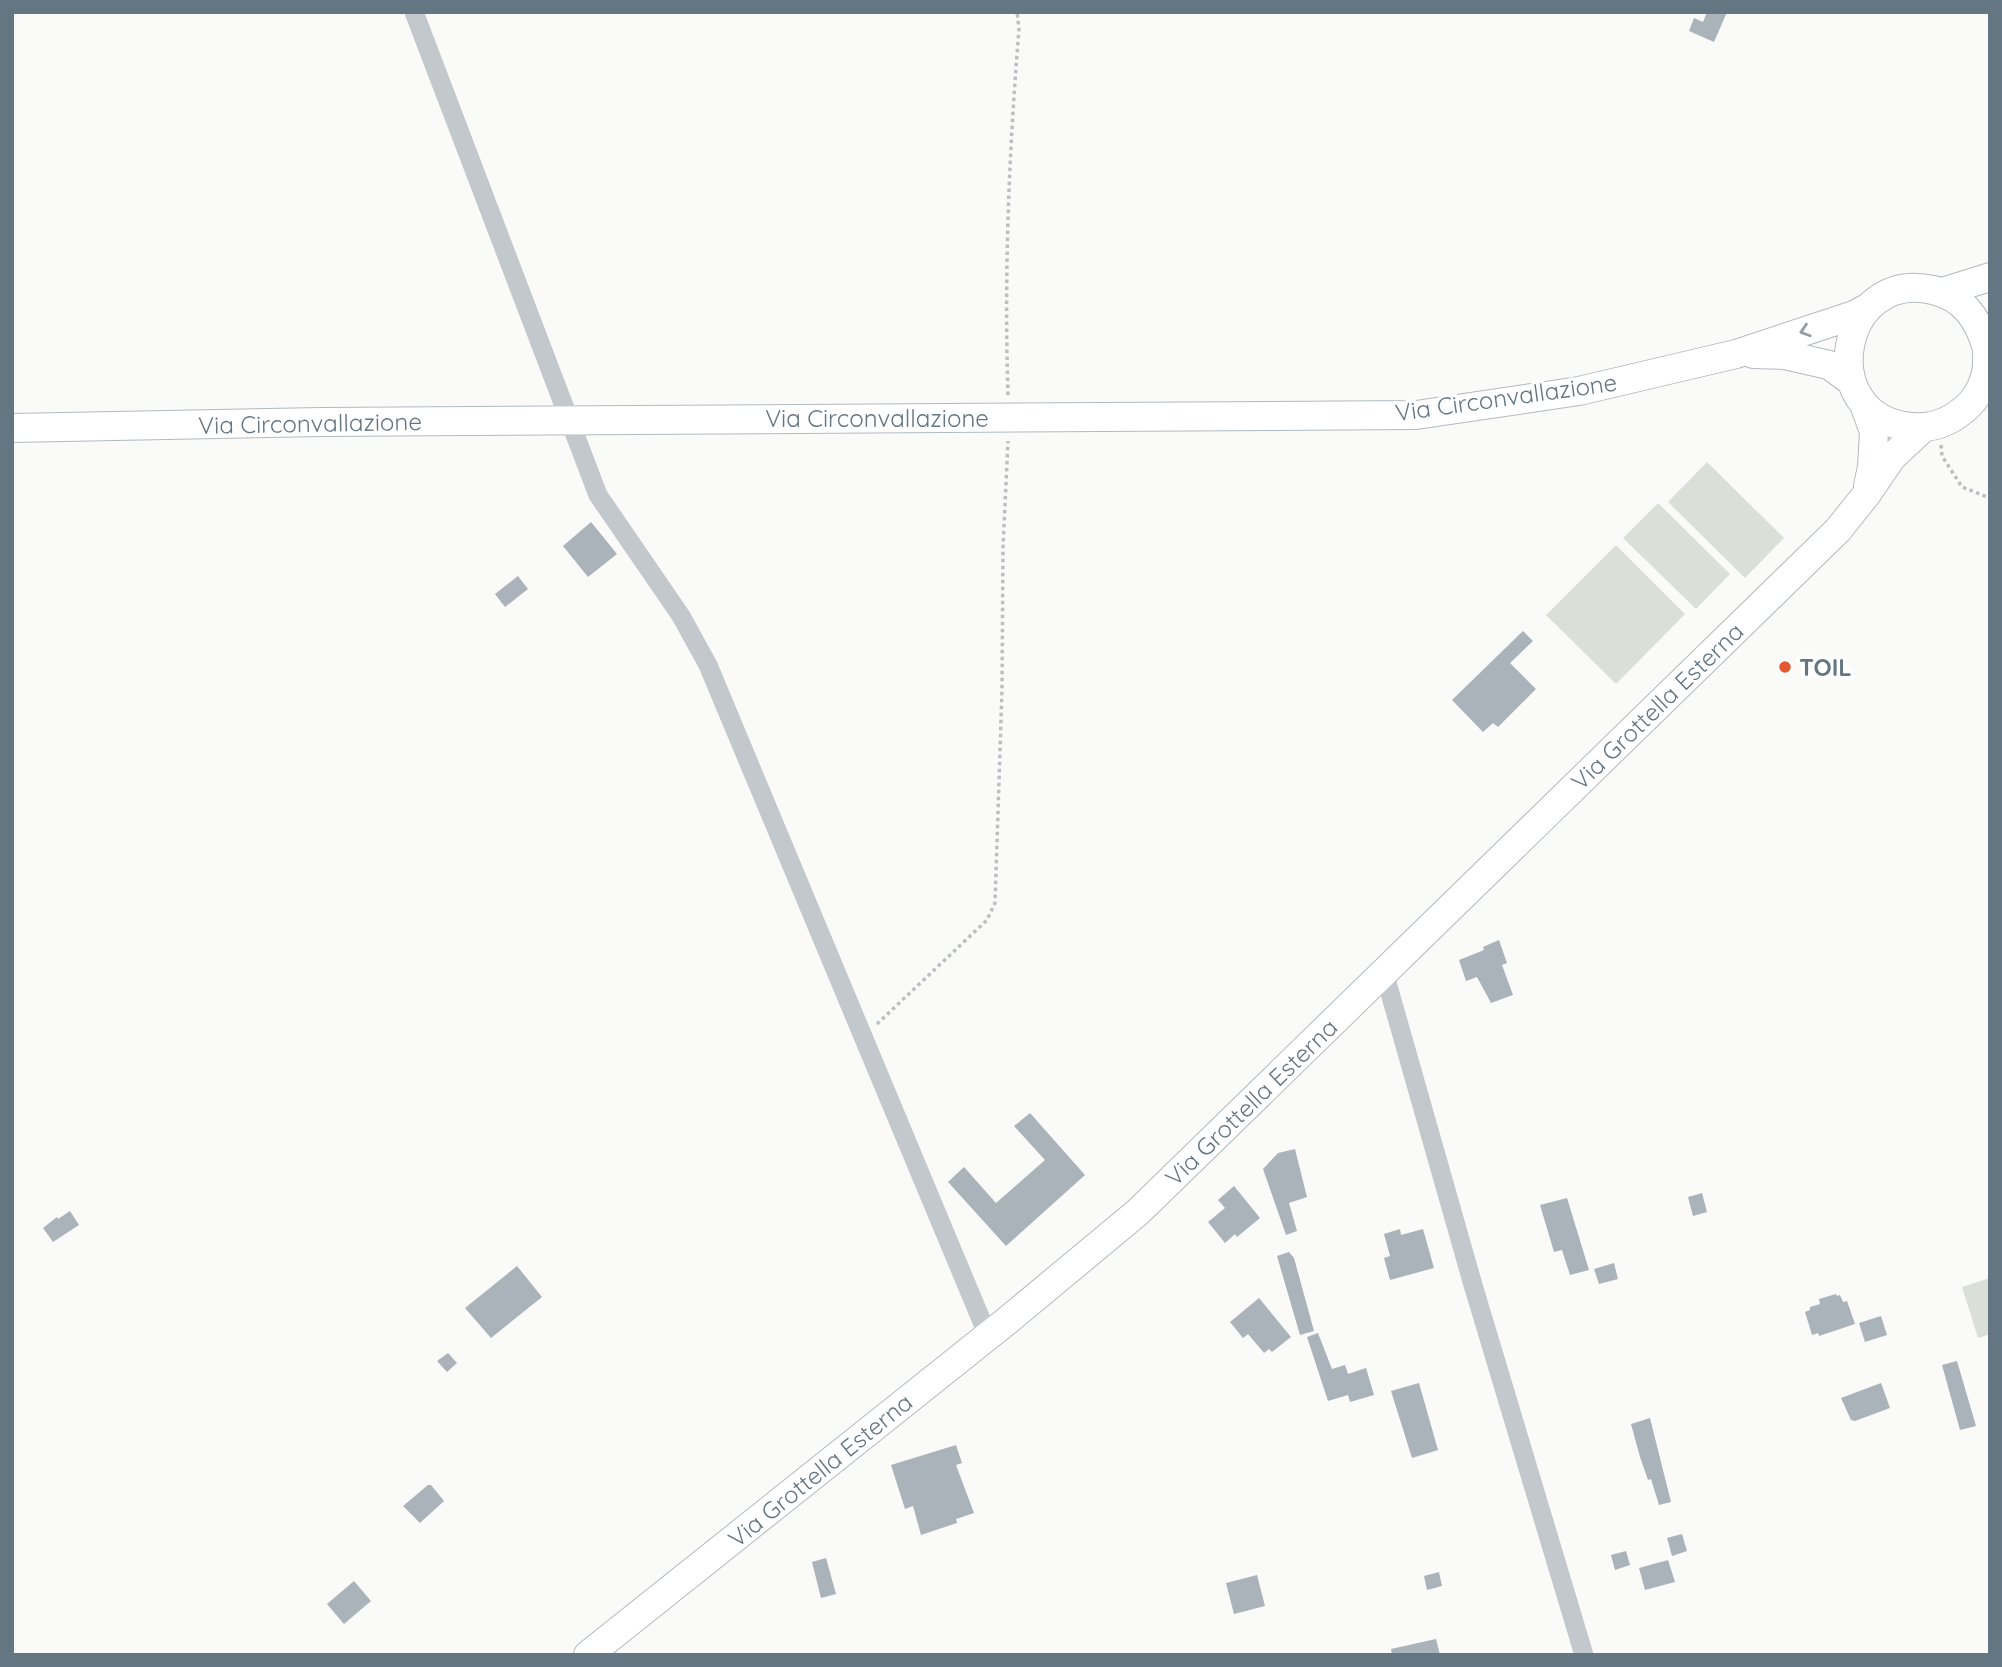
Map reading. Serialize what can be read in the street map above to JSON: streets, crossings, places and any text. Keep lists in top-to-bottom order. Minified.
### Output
{"streets":{"main road":["Via Circonvallazione","Via Grottella Esterna"]},"places":["TOIL"]}
